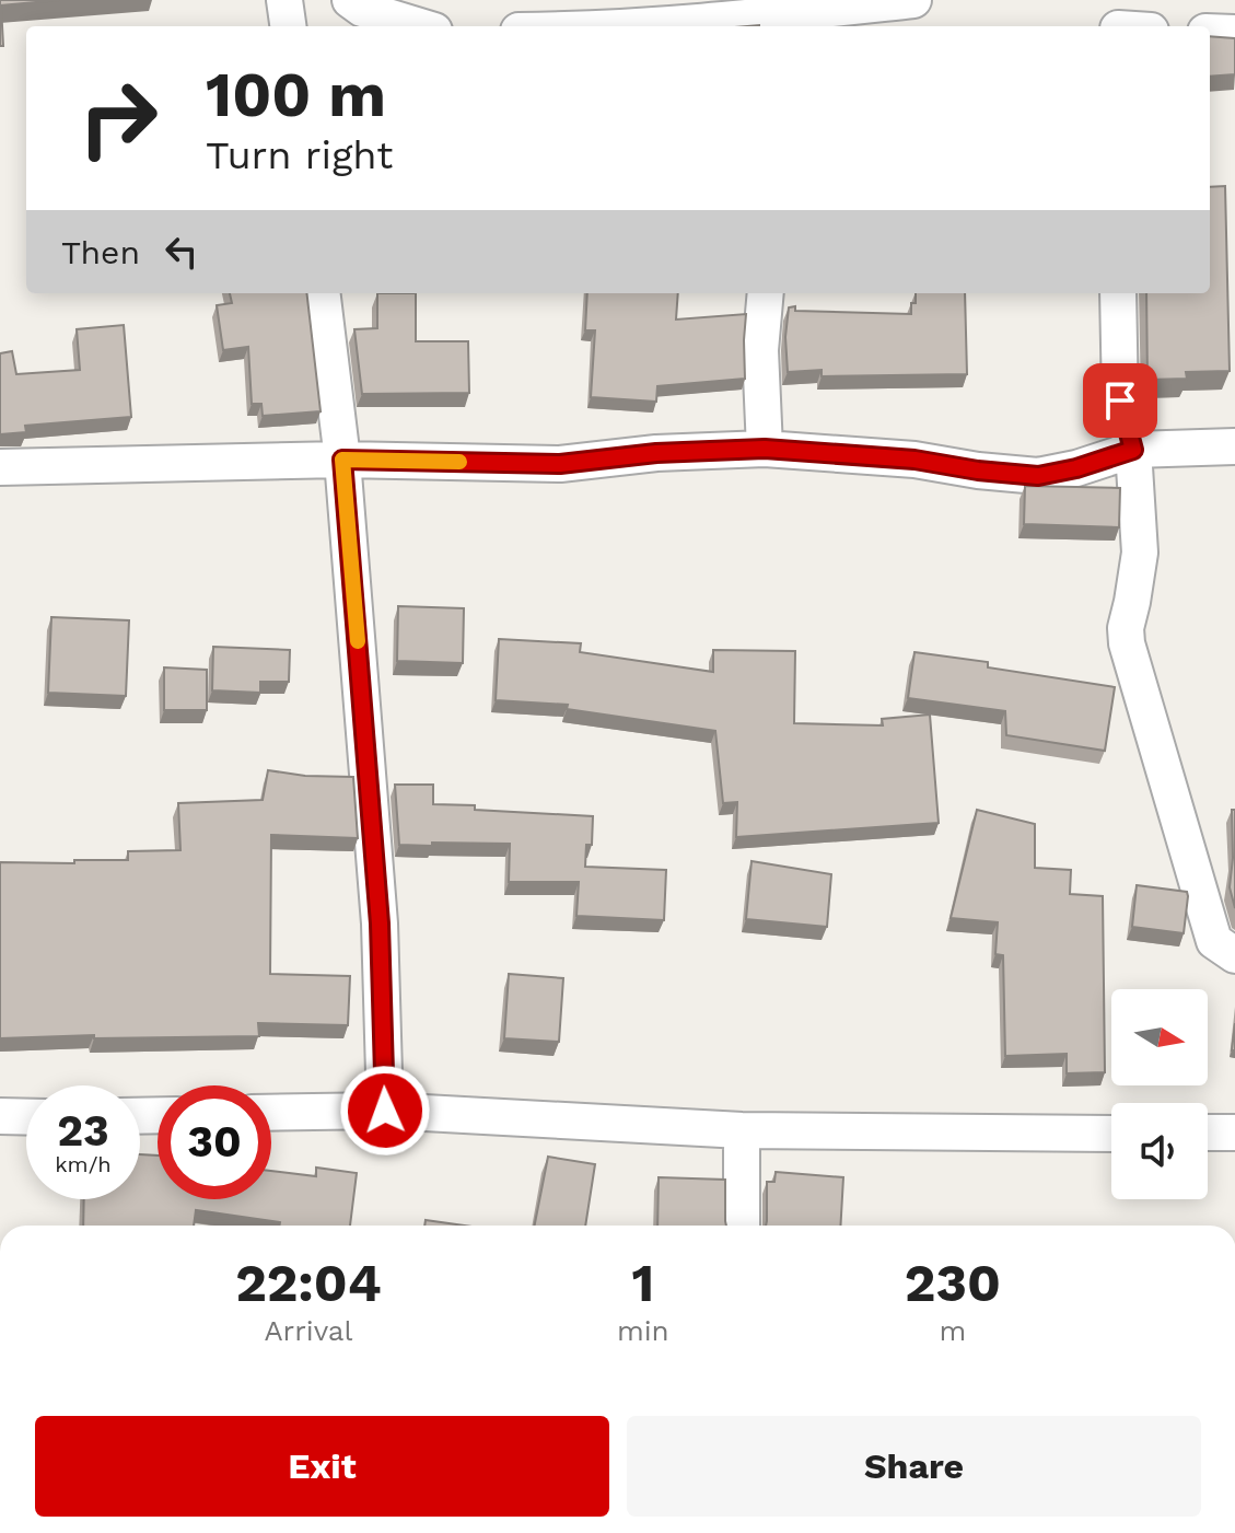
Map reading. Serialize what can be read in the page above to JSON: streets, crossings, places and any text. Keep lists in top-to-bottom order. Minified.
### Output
{"north":"right","page":{"turn":["100 m","Turn right"],"then":"Then","speed":"23 km/h","limit":"30","eta":["22:04","Arrival","1","min","230","m"],"buttons":["Exit","Share"]}}
